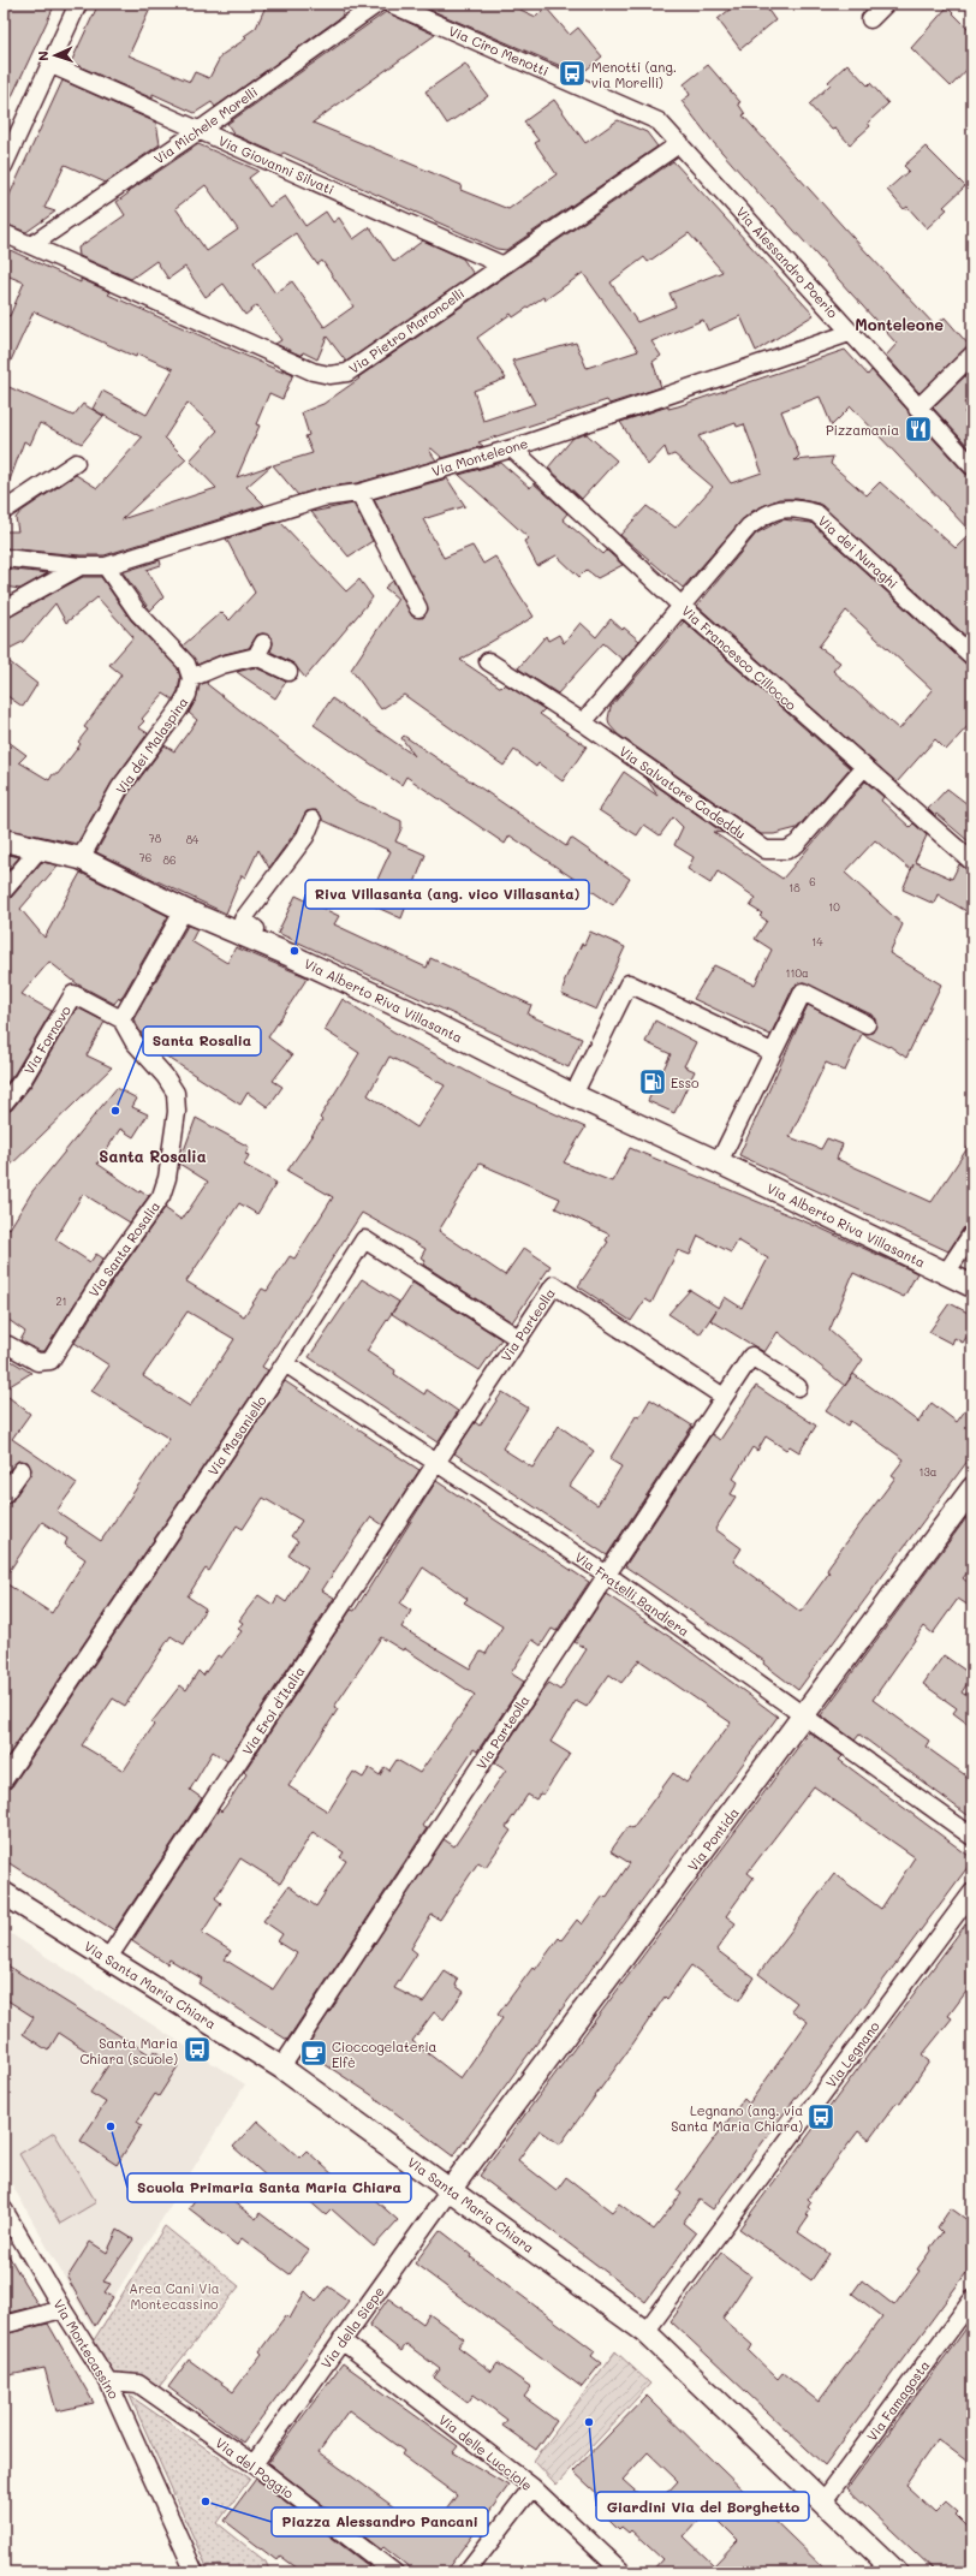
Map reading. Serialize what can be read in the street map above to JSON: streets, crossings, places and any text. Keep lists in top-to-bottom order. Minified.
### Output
{"streets":{"street":["Via Ciro Menotti","Via Michele Morelli","Via Giovanni Silvati","Via Alessandro Poerio","Via Pietro Maroncelli","Via Monteleone","Via dei Nuraghi","Via Francesco Cillocco","Via dei Malaspina","Via Salvatore Cadeddu","Via Alberto Riva Villasanta","Via Fornovo","Via Santa Rosalia","Via Parteolla","Via Masaniello","Via Fratelli Bandiera","Via Eroi d'Italia","Via Pontida","Via Santa Maria Chiara","Via Legnano","Via della Siepe","Via Montecassino","Via Famagosta","Via delle Lucciole","Via del Poggio"]},"crossings":[["Via Ciro Menotti","Via Alessandro Poerio"],["Via Ciro Menotti","Via Pietro Maroncelli"],["Via Michele Morelli","Via Giovanni Silvati"],["Via Michele Morelli","Via Pietro Maroncelli"],["Via Giovanni Silvati","Via Pietro Maroncelli"],["Via Alessandro Poerio","Via Pietro Maroncelli"],["Via Alessandro Poerio","Via Monteleone"],["Via Monteleone","Via Francesco Cillocco"],["Via dei Nuraghi","Via Francesco Cillocco"],["Via dei Nuraghi","Via Salvatore Cadeddu"],["Via Francesco Cillocco","Via Salvatore Cadeddu"],["Via dei Malaspina","Via Alberto Riva Villasanta"],["Via Fornovo","Via Santa Rosalia"],["Via Parteolla","Via Masaniello"],["Via Parteolla","Via Fratelli Bandiera"],["Via Parteolla","Via Eroi d'Italia"],["Via Parteolla","Via Santa Maria Chiara"],["Via Masaniello","Via Fratelli Bandiera"],["Via Fratelli Bandiera","Via Eroi d'Italia"],["Via Fratelli Bandiera","Via Pontida"],["Via Eroi d'Italia","Via Santa Maria Chiara"],["Via Pontida","Via Santa Maria Chiara"],["Via Pontida","Via della Siepe"],["Via Santa Maria Chiara","Via Legnano"],["Via Santa Maria Chiara","Via della Siepe"],["Via Santa Maria Chiara","Via Famagosta"],["Via della Siepe","Via delle Lucciole"],["Via della Siepe","Via del Poggio"],["Via Montecassino","Via del Poggio"]],"districts":["Monteleone","Santa Rosalia"],"parks":["Area Cani Via Montecassino"],"places":{"bus stop":["Menotti (ang. via Morelli)","Santa Maria Chiara (scuole)","Legnano (ang. via Santa Maria Chiara)"],"restaurant":["Pizzamania"],"other":["Riva Villasanta (ang. vico Villasanta)","Santa Rosalia","Scuola Primaria Santa Maria Chiara","Giardini Via del Borghetto","Piazza Alessandro Pancani"],"fuel station":["Esso"],"cafe":["Cioccogelateria Elfè"]},"house_numbers":["78","84","76","86","6","18","10","14","110a","21","13a"],"north":"left"}
